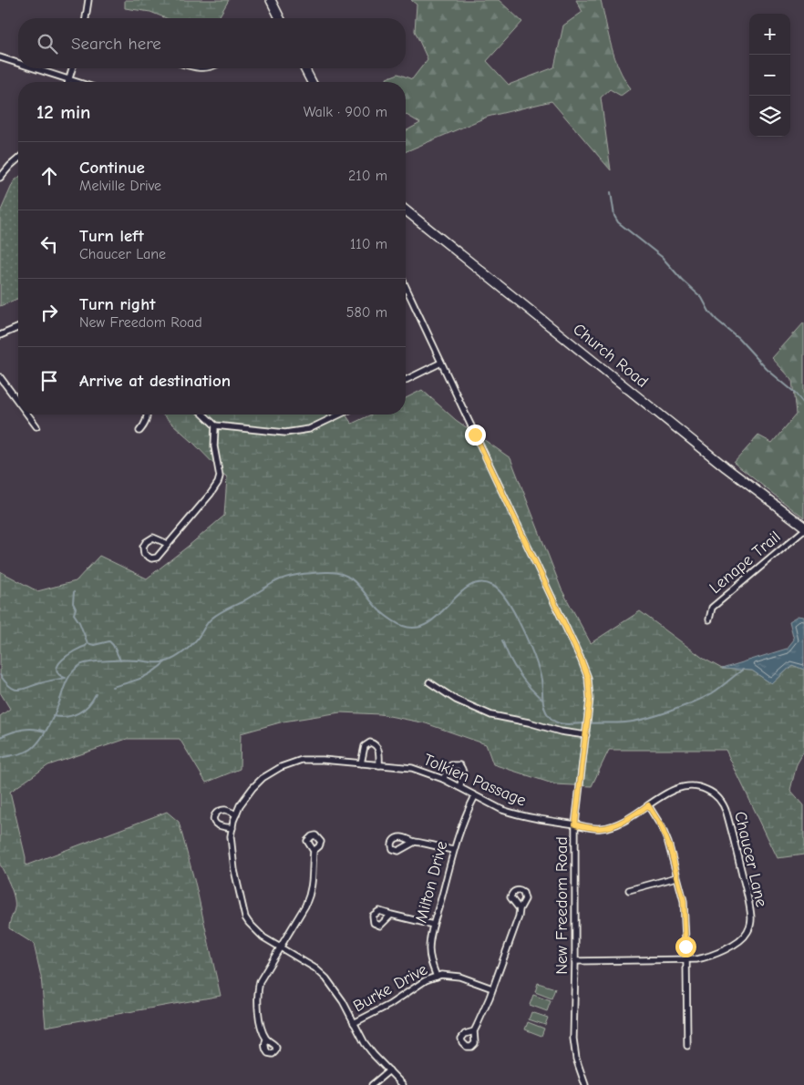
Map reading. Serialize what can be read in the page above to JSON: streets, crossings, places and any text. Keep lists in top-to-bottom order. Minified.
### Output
{"streets":{"main road":["Church Road"],"street":["Lenape Trail","Tolkien Passage","Chaucer Lane","Milton Drive","New Freedom Road","Burke Drive"]},"crossings":[["Tolkien Passage","Chaucer Lane"],["Tolkien Passage","Milton Drive"],["Tolkien Passage","New Freedom Road"],["Tolkien Passage","Burke Drive"],["Chaucer Lane","New Freedom Road"],["Milton Drive","Burke Drive"]],"page":{"map_buttons":["+","−"],"search":"Search here","heading":["12 min","Walk · 900 m"],"list":[["Continue","Melville Drive","210 m"],["Turn left","Chaucer Lane","110 m"],["Turn right","New Freedom Road","580 m"],"Arrive at destination"]}}
